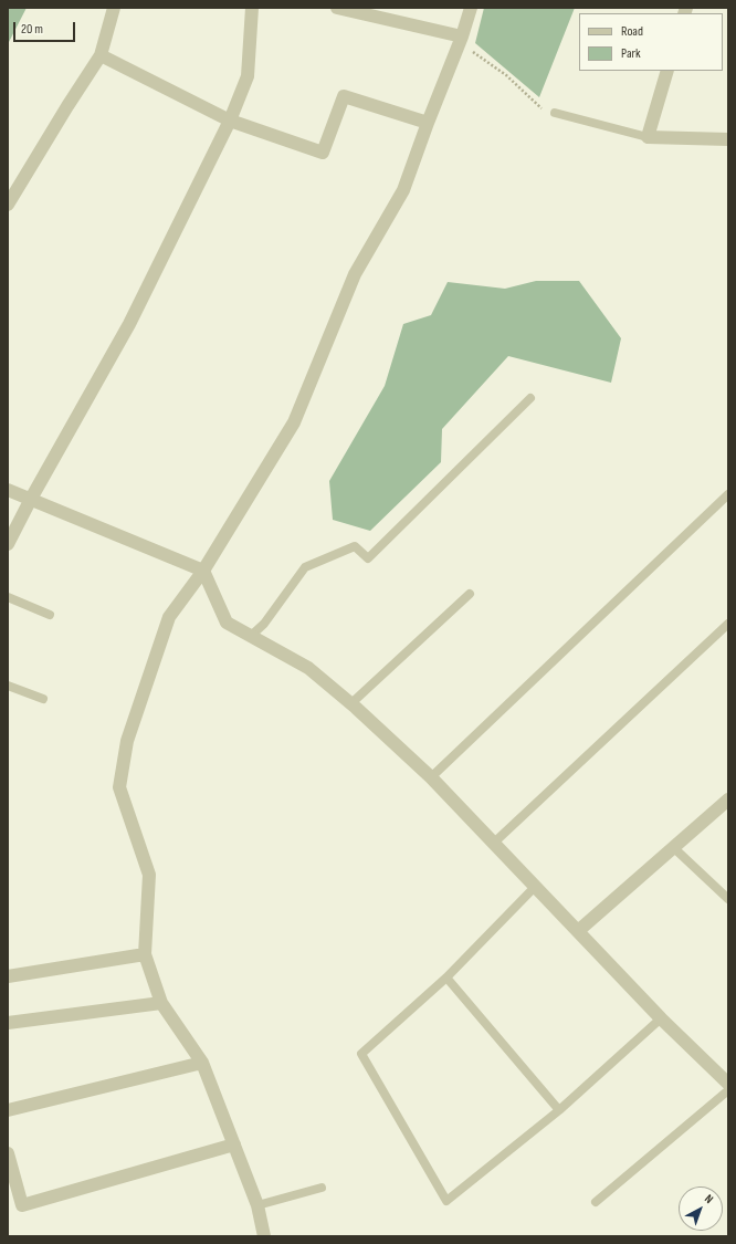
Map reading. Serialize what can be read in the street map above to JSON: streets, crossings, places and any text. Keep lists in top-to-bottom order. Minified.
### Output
{"legend":["Road","Park"],"scale_bar":"20 m","north":"top right"}
